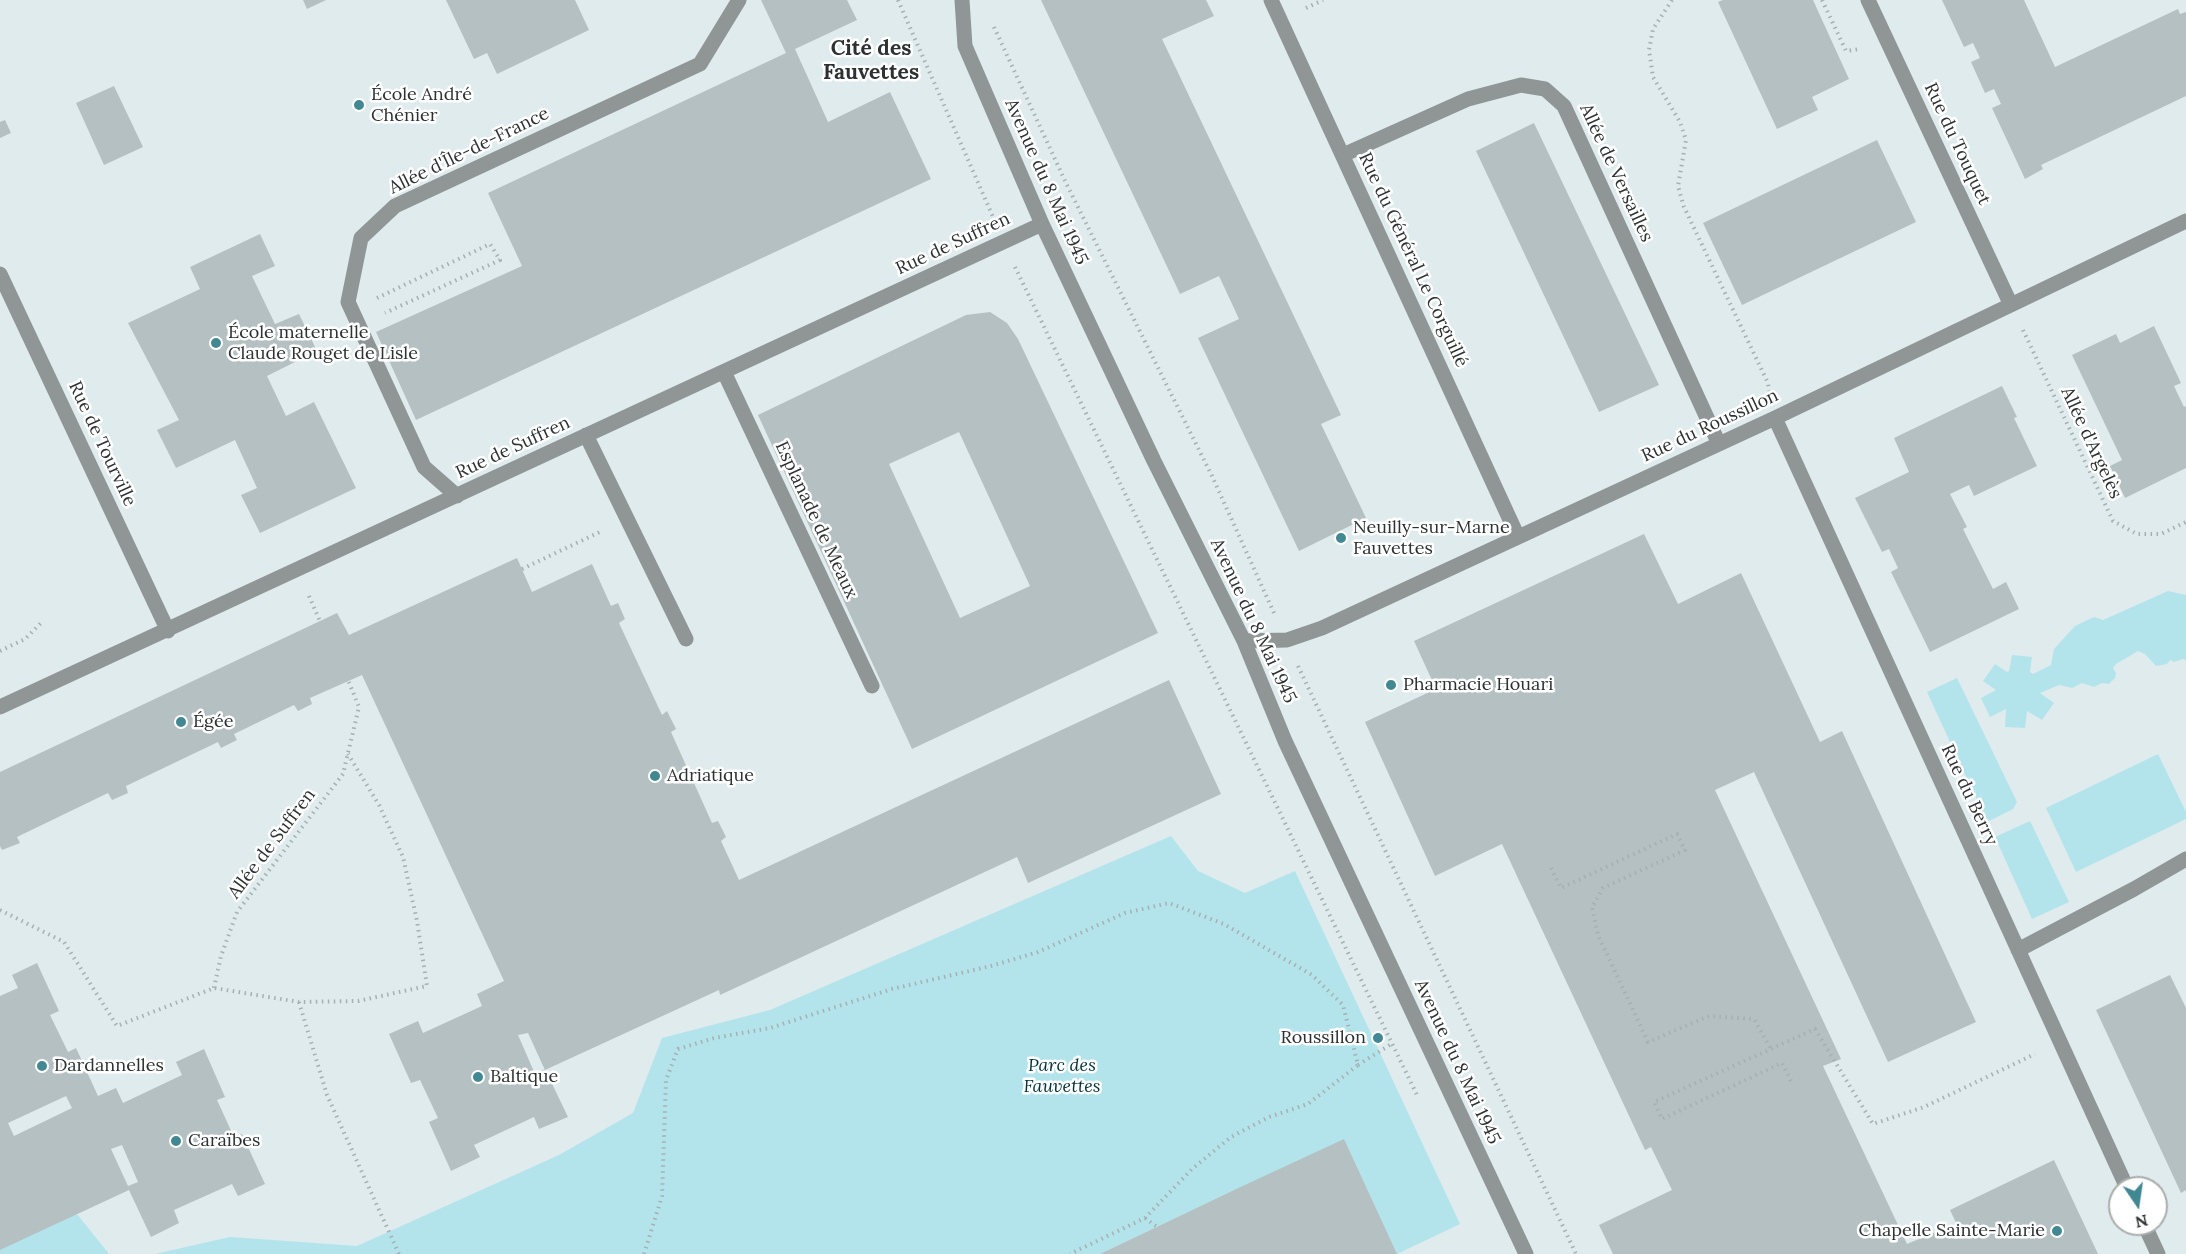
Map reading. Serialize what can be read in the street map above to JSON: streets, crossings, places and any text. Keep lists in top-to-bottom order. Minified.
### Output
{"streets":{"street":["Rue du Touquet","Allée d'Île-de-France","Allée de Versailles","Avenue du 8 Mai 1945","Rue de Suffren","Rue du Général Le Corguillé","Rue du Roussillon","Rue de Tourville","Esplanade de Meaux","Rue du Berry"],"path":["Allée d'Argelès","Allée de Suffren"]},"crossings":[["Rue du Touquet","Rue du Roussillon"],["Rue du Touquet","Allée d'Argelès"],["Allée d'Île-de-France","Rue de Suffren"],["Allée de Versailles","Rue du Général Le Corguillé"],["Allée de Versailles","Rue du Roussillon"],["Avenue du 8 Mai 1945","Rue de Suffren"],["Avenue du 8 Mai 1945","Rue du Roussillon"],["Rue de Suffren","Rue de Tourville"],["Rue de Suffren","Esplanade de Meaux"],["Rue du Général Le Corguillé","Rue du Roussillon"],["Rue du Roussillon","Allée d'Argelès"],["Rue du Roussillon","Rue du Berry"]],"districts":["Cité des Fauvettes"],"parks":["Parc des Fauvettes"],"places":["École André Chénier","École maternelle Claude Rouget de Lisle","Neuilly-sur-Marne Fauvettes","Pharmacie Houari","Égée","Adriatique","Roussillon","Dardannelles","Baltique","Caraïbes","Chapelle Sainte-Marie"],"north":"bottom"}
